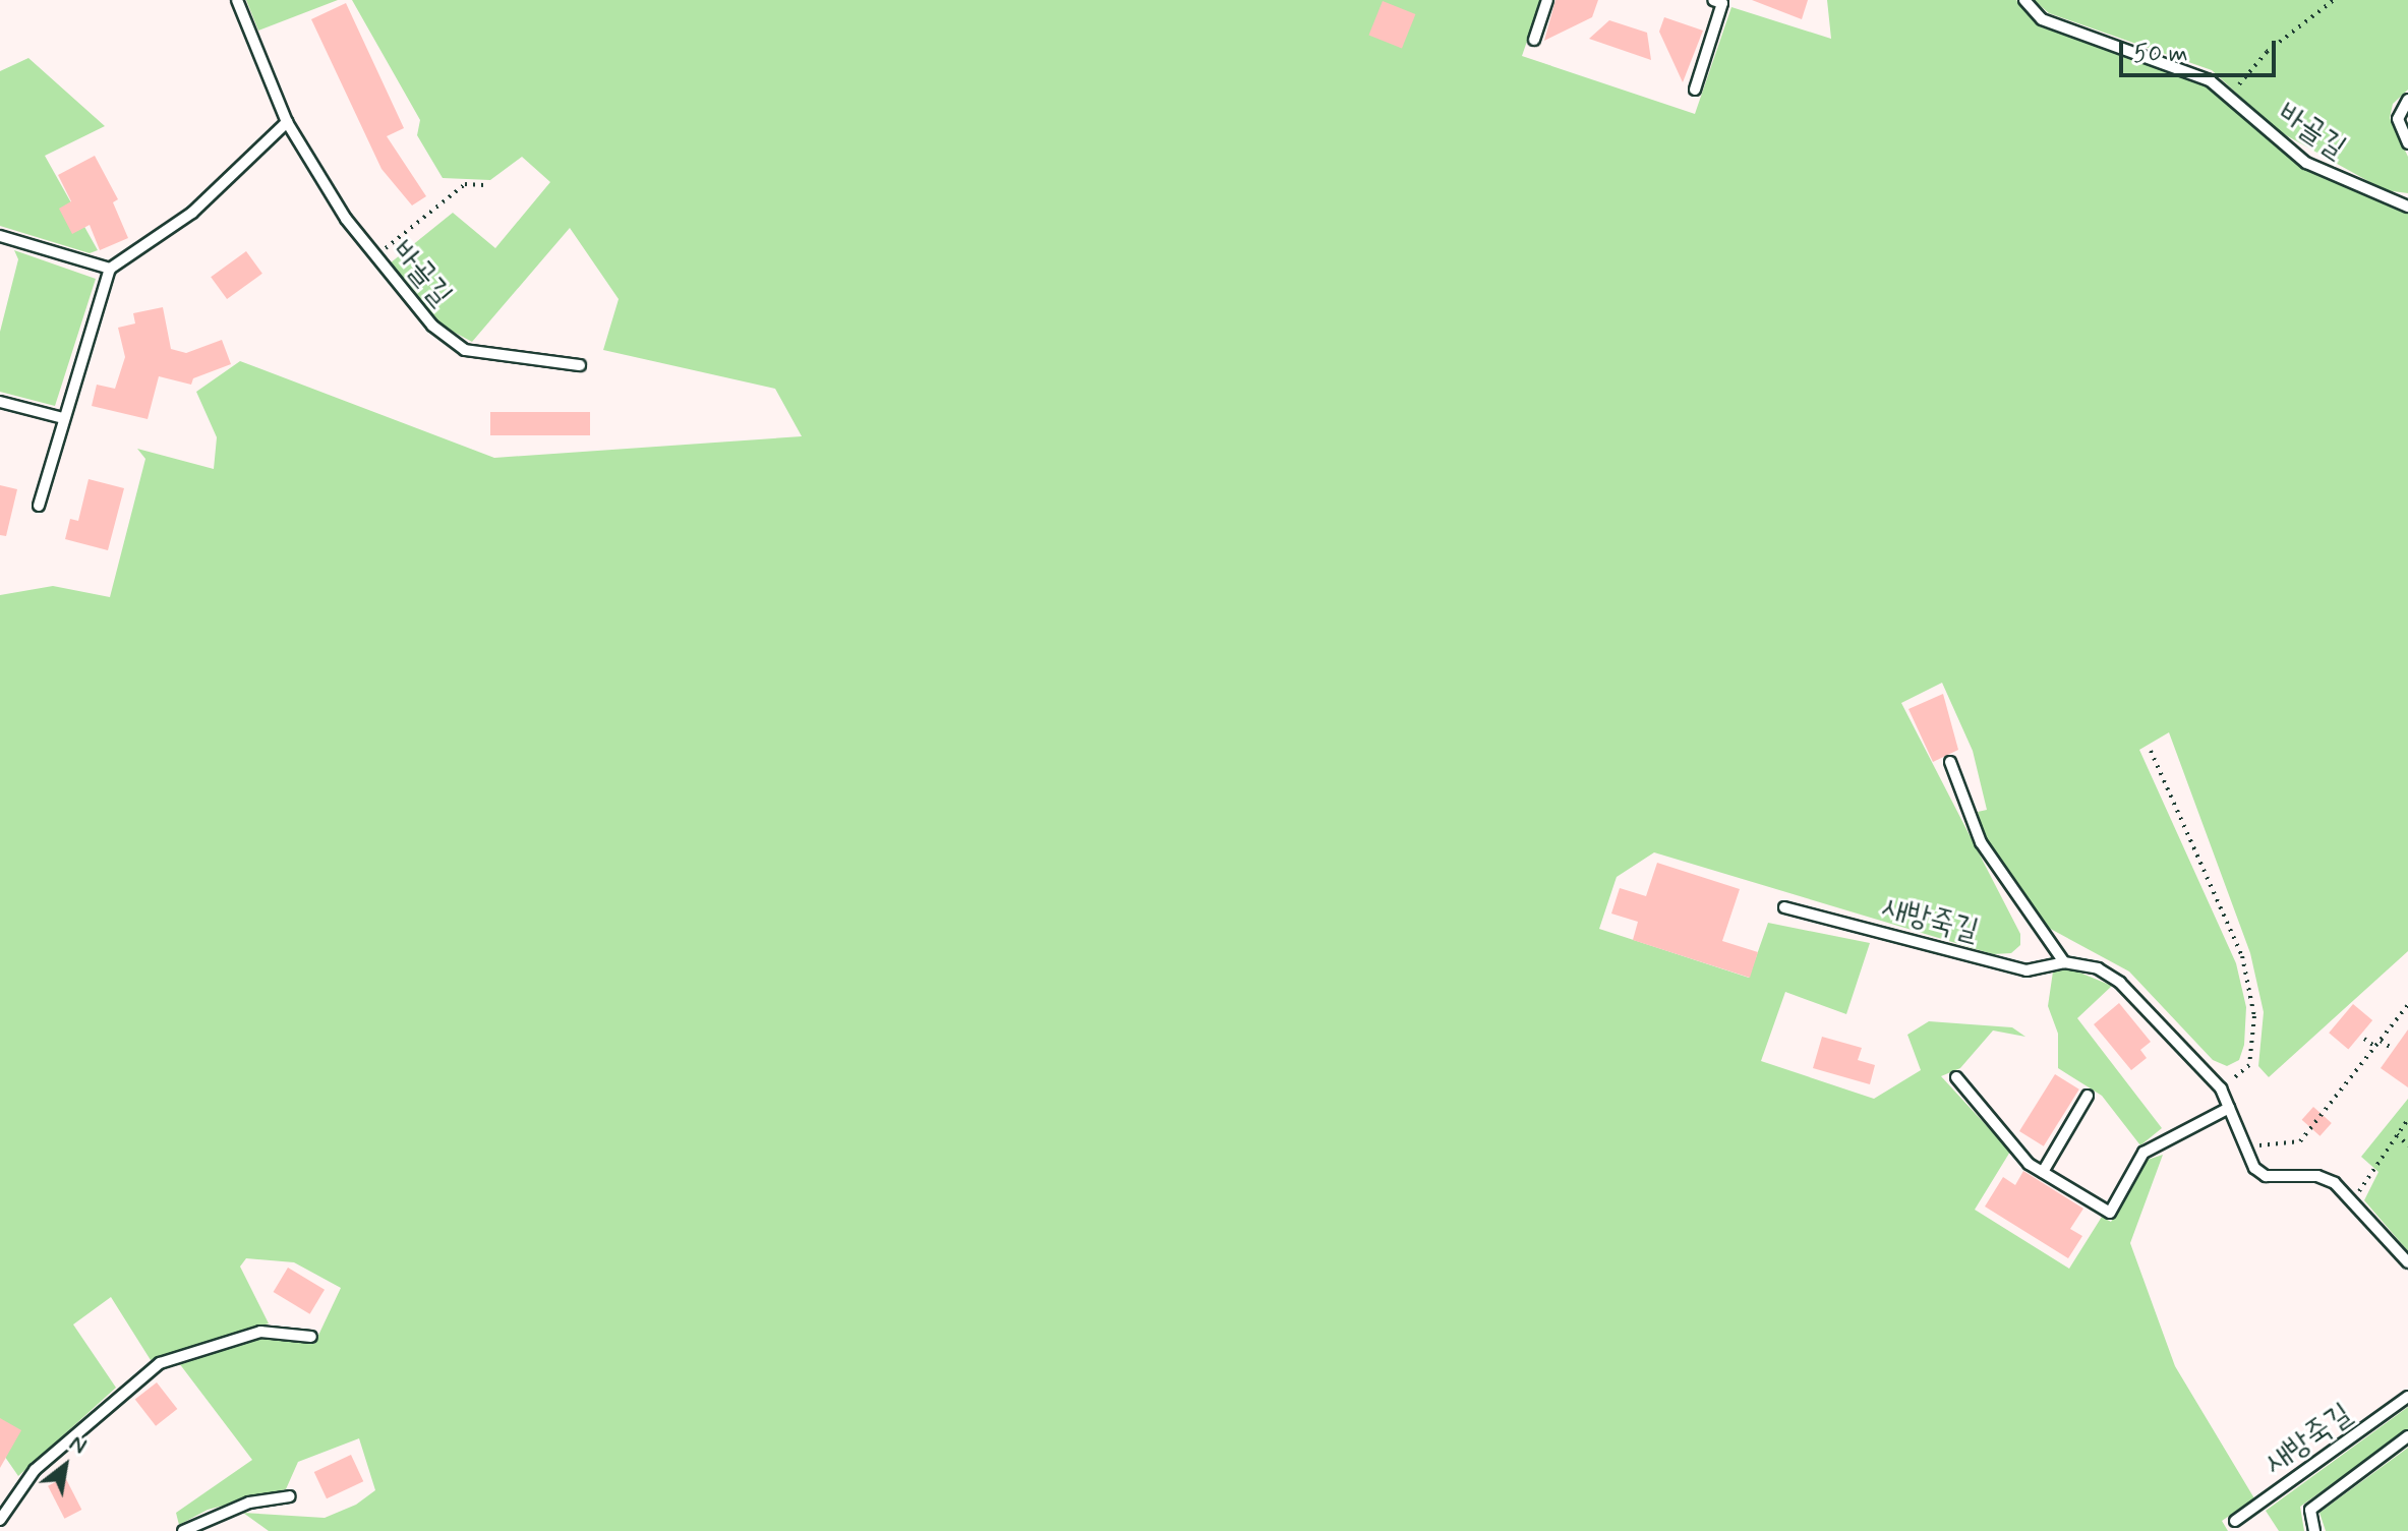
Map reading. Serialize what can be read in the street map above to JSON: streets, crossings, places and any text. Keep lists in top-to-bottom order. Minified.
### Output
{"streets":{"lane":["바골길","새방죽길"]},"scale_bar":"50 m","north":"top right"}
